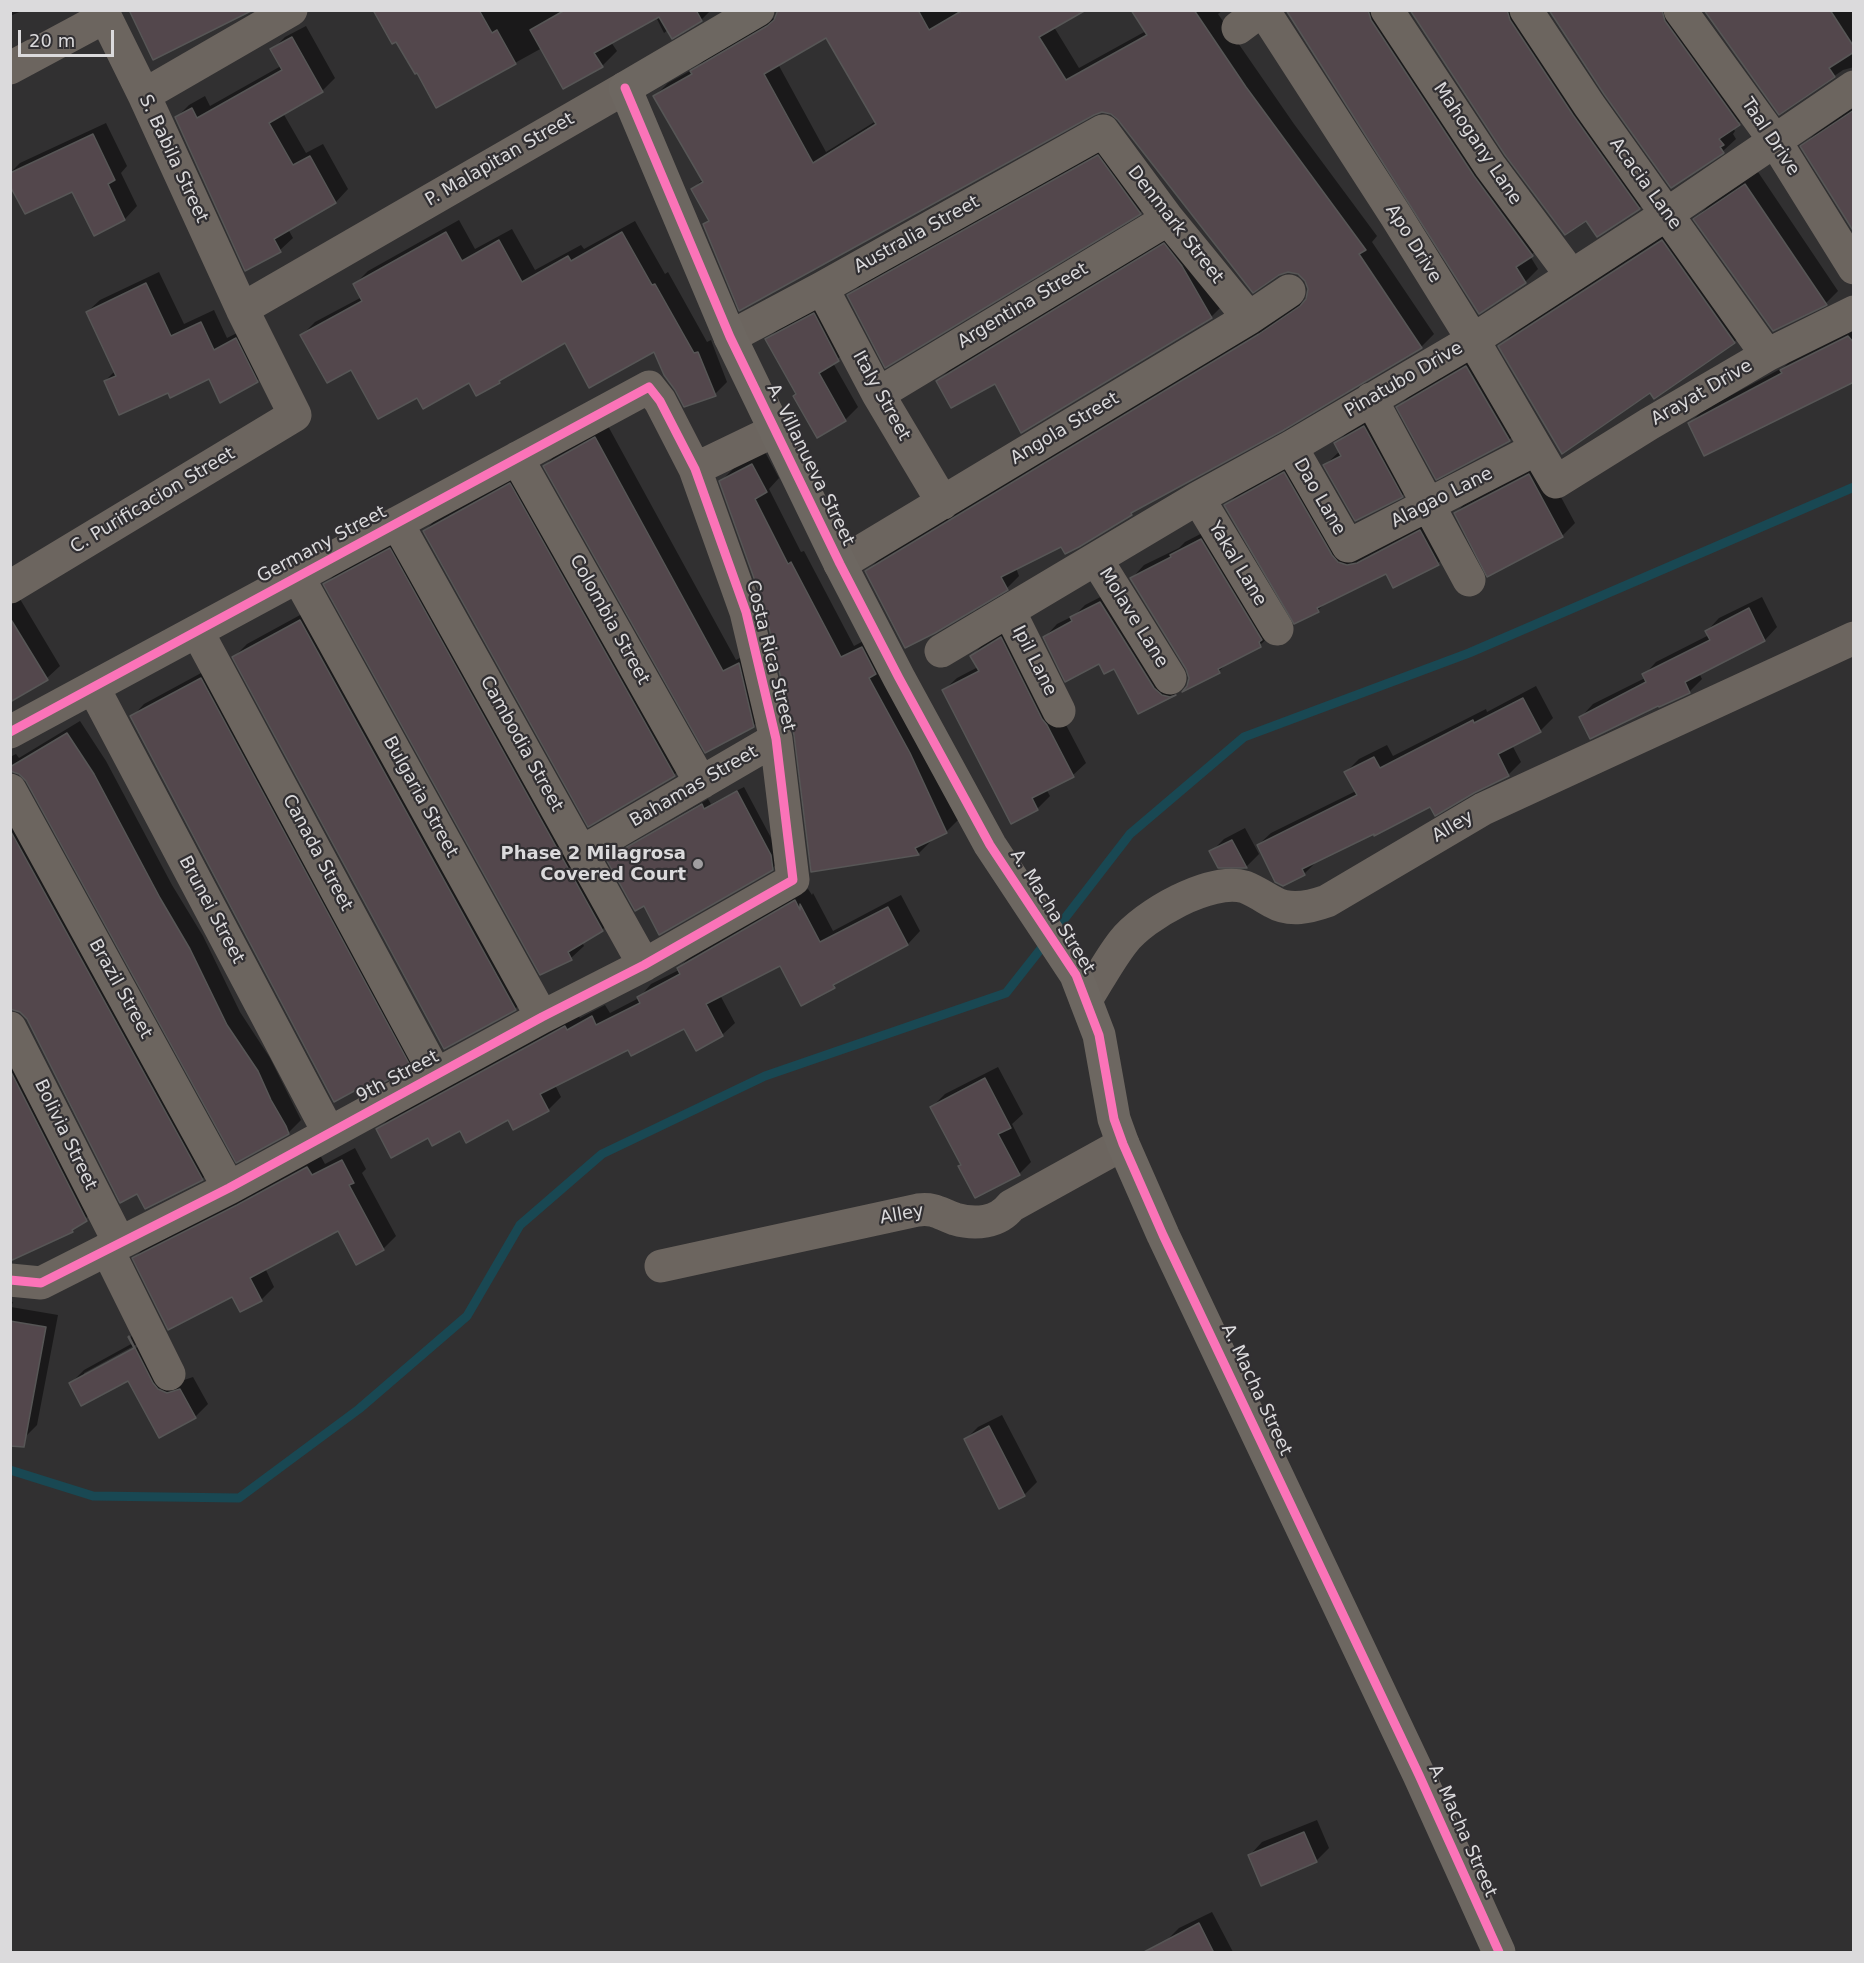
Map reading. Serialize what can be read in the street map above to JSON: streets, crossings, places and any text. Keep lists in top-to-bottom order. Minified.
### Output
{"streets":{"street":["Taal Drive","Mahogany Lane","S. Babila Street","P. Malapitan Street","Acacia Lane","Denmark Street","Australia Street","Apo Drive","Argentina Street","Pinatubo Drive","Arayat Drive","Italy Street","Angola Street","A. Villanueva Street","Dao Lane","Alagao Lane","C. Purificacion Street","Germany Street","Yakal Lane","Molave Lane","Colombia Street","Costa Rica Street","Ipil Lane","Cambodia Street","Bahamas Street","Bulgaria Street","Alley","Canada Street","Brunei Street","A. Macha Street","Brazil Street","9th Street","Bolivia Street"]},"crossings":[["Taal Drive","Pinatubo Drive"],["Mahogany Lane","Pinatubo Drive"],["S. Babila Street","P. Malapitan Street"],["S. Babila Street","C. Purificacion Street"],["P. Malapitan Street","A. Villanueva Street"],["Acacia Lane","Pinatubo Drive"],["Acacia Lane","Arayat Drive"],["Denmark Street","Australia Street"],["Denmark Street","Argentina Street"],["Denmark Street","Angola Street"],["Australia Street","Italy Street"],["Australia Street","A. Villanueva Street"],["Apo Drive","Pinatubo Drive"],["Apo Drive","Arayat Drive"],["Apo Drive","Alagao Lane"],["Argentina Street","Italy Street"],["Pinatubo Drive","Dao Lane"],["Pinatubo Drive","Yakal Lane"],["Pinatubo Drive","Molave Lane"],["Pinatubo Drive","Ipil Lane"],["Italy Street","Angola Street"],["Angola Street","A. Villanueva Street"],["A. Villanueva Street","A. Macha Street"],["Dao Lane","Alagao Lane"],["Germany Street","Colombia Street"],["Germany Street","Costa Rica Street"],["Germany Street","Cambodia Street"],["Germany Street","Bulgaria Street"],["Germany Street","Canada Street"],["Germany Street","Brunei Street"],["Colombia Street","Bahamas Street"],["Costa Rica Street","Bahamas Street"],["Costa Rica Street","9th Street"],["Cambodia Street","Bahamas Street"],["Cambodia Street","9th Street"],["Bulgaria Street","9th Street"],["Alley","A. Macha Street"],["Canada Street","9th Street"],["Brunei Street","9th Street"],["Brazil Street","9th Street"],["9th Street","Bolivia Street"]],"places":["Phase 2 Milagrosa Covered Court"],"scale_bar":"20 m"}
